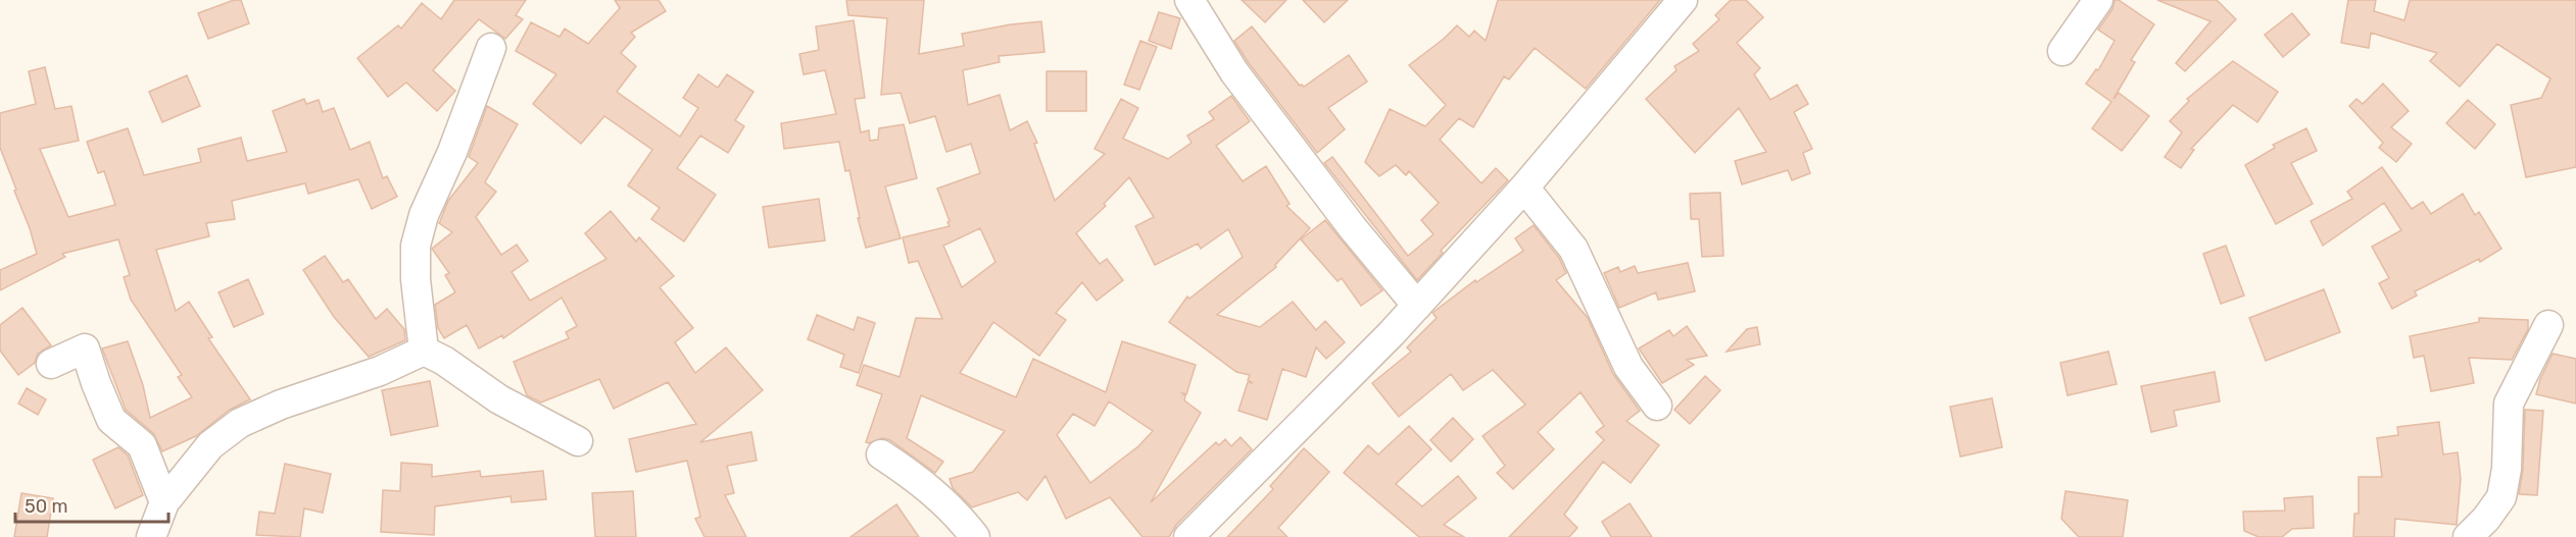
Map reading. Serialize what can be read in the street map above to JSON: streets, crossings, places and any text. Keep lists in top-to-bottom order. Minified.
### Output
{"scale_bar":"50 m"}
